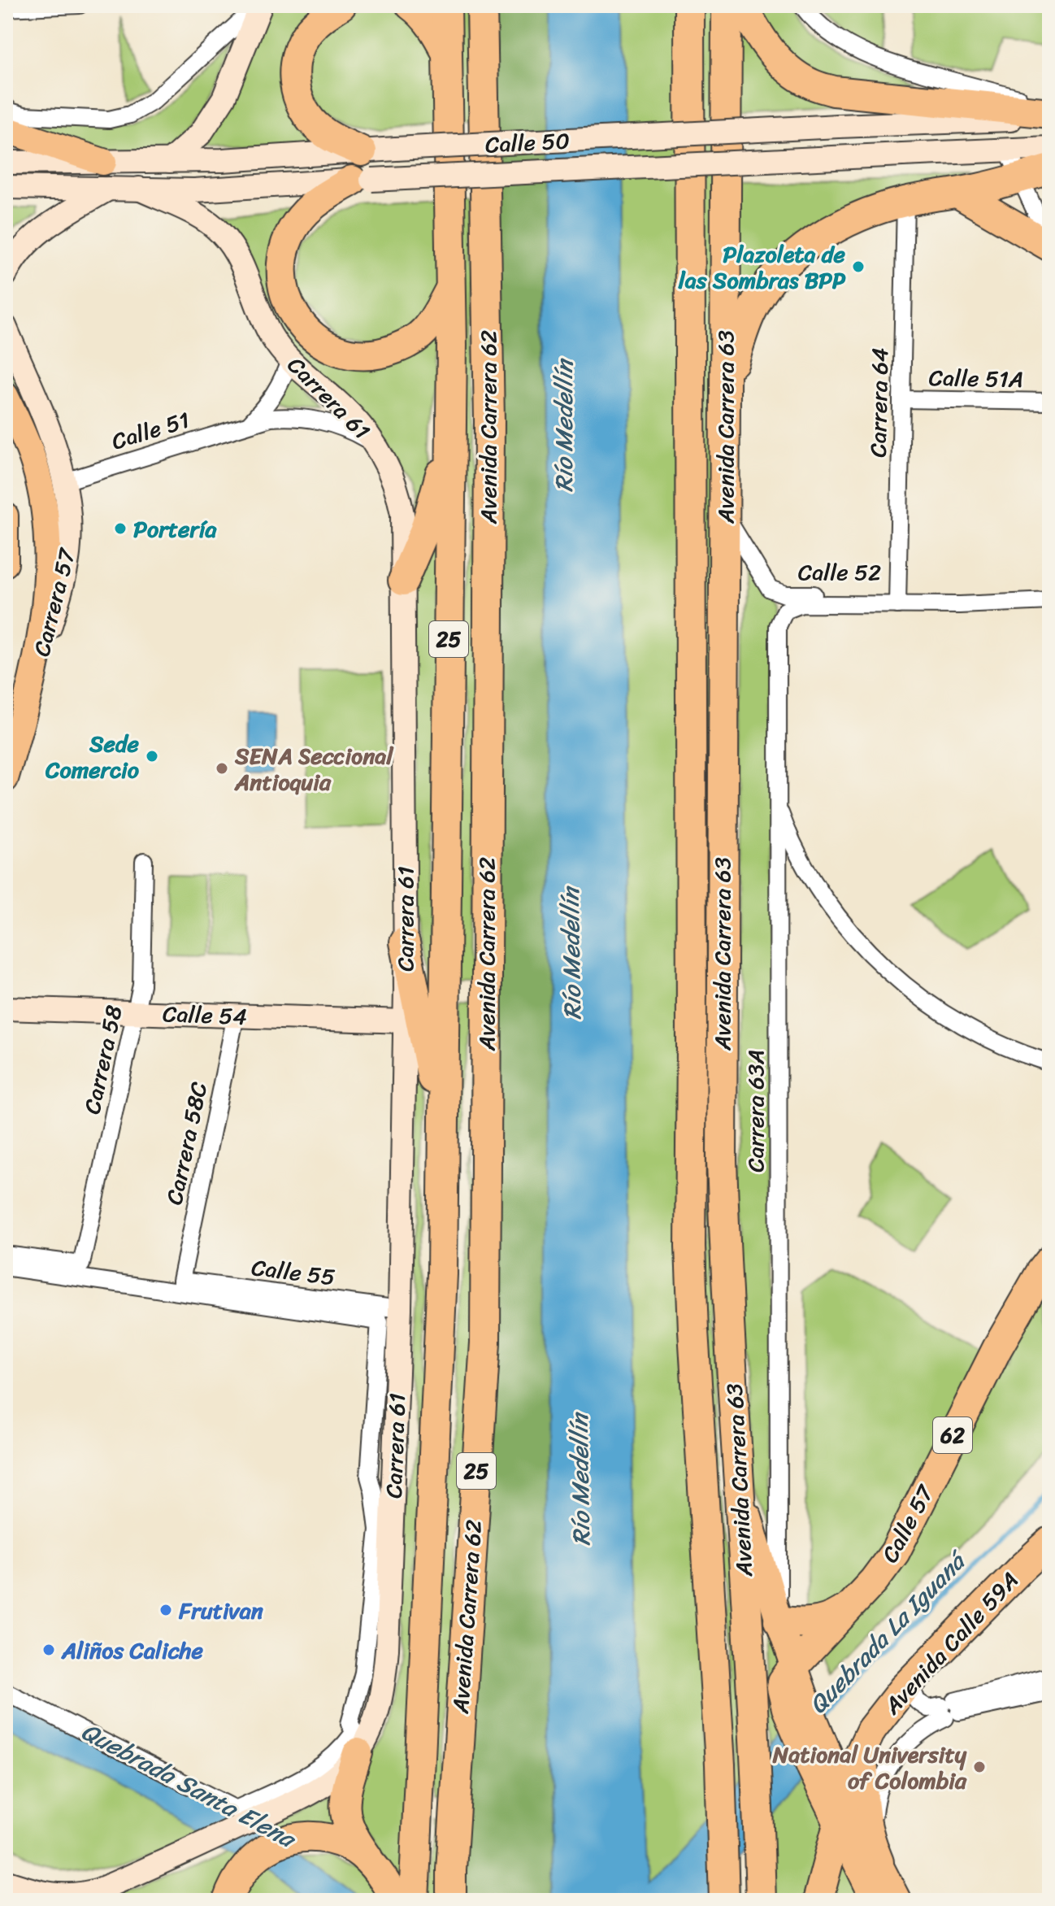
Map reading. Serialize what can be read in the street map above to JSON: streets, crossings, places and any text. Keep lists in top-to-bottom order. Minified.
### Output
{"streets":{"highway":["Avenida Carrera 62","Avenida Carrera 63","25","62","Calle 57","Avenida Calle 59A"],"street":["Calle 50","Calle 51A","Carrera 61","Carrera 64","Calle 51","Calle 52","Carrera 57","Calle 54","Carrera 58","Carrera 63A","Carrera 58C","Calle 55"]},"crossings":[["Calle 50","Carrera 61"],["Calle 51A","Carrera 64"],["Carrera 61","Calle 51"],["Carrera 61","Calle 54"],["Carrera 61","Calle 55"],["Carrera 64","Calle 52"],["Avenida Carrera 63","Calle 52"],["Calle 51","Carrera 57"],["Calle 52","Carrera 63A"],["Calle 54","Carrera 58"],["Calle 54","Carrera 58C"],["Carrera 58C","Calle 55"],["62","Calle 57"],["62","Avenida Calle 59A"]],"water":["Río Medellín","Quebrada La Iguaná","Quebrada Santa Elena"],"places":["Plazoleta de las Sombras BPP","Portería","Sede Comercio","SENA Seccional Antioquia","Frutivan","Aliños Caliche","National University of Colombia"]}
